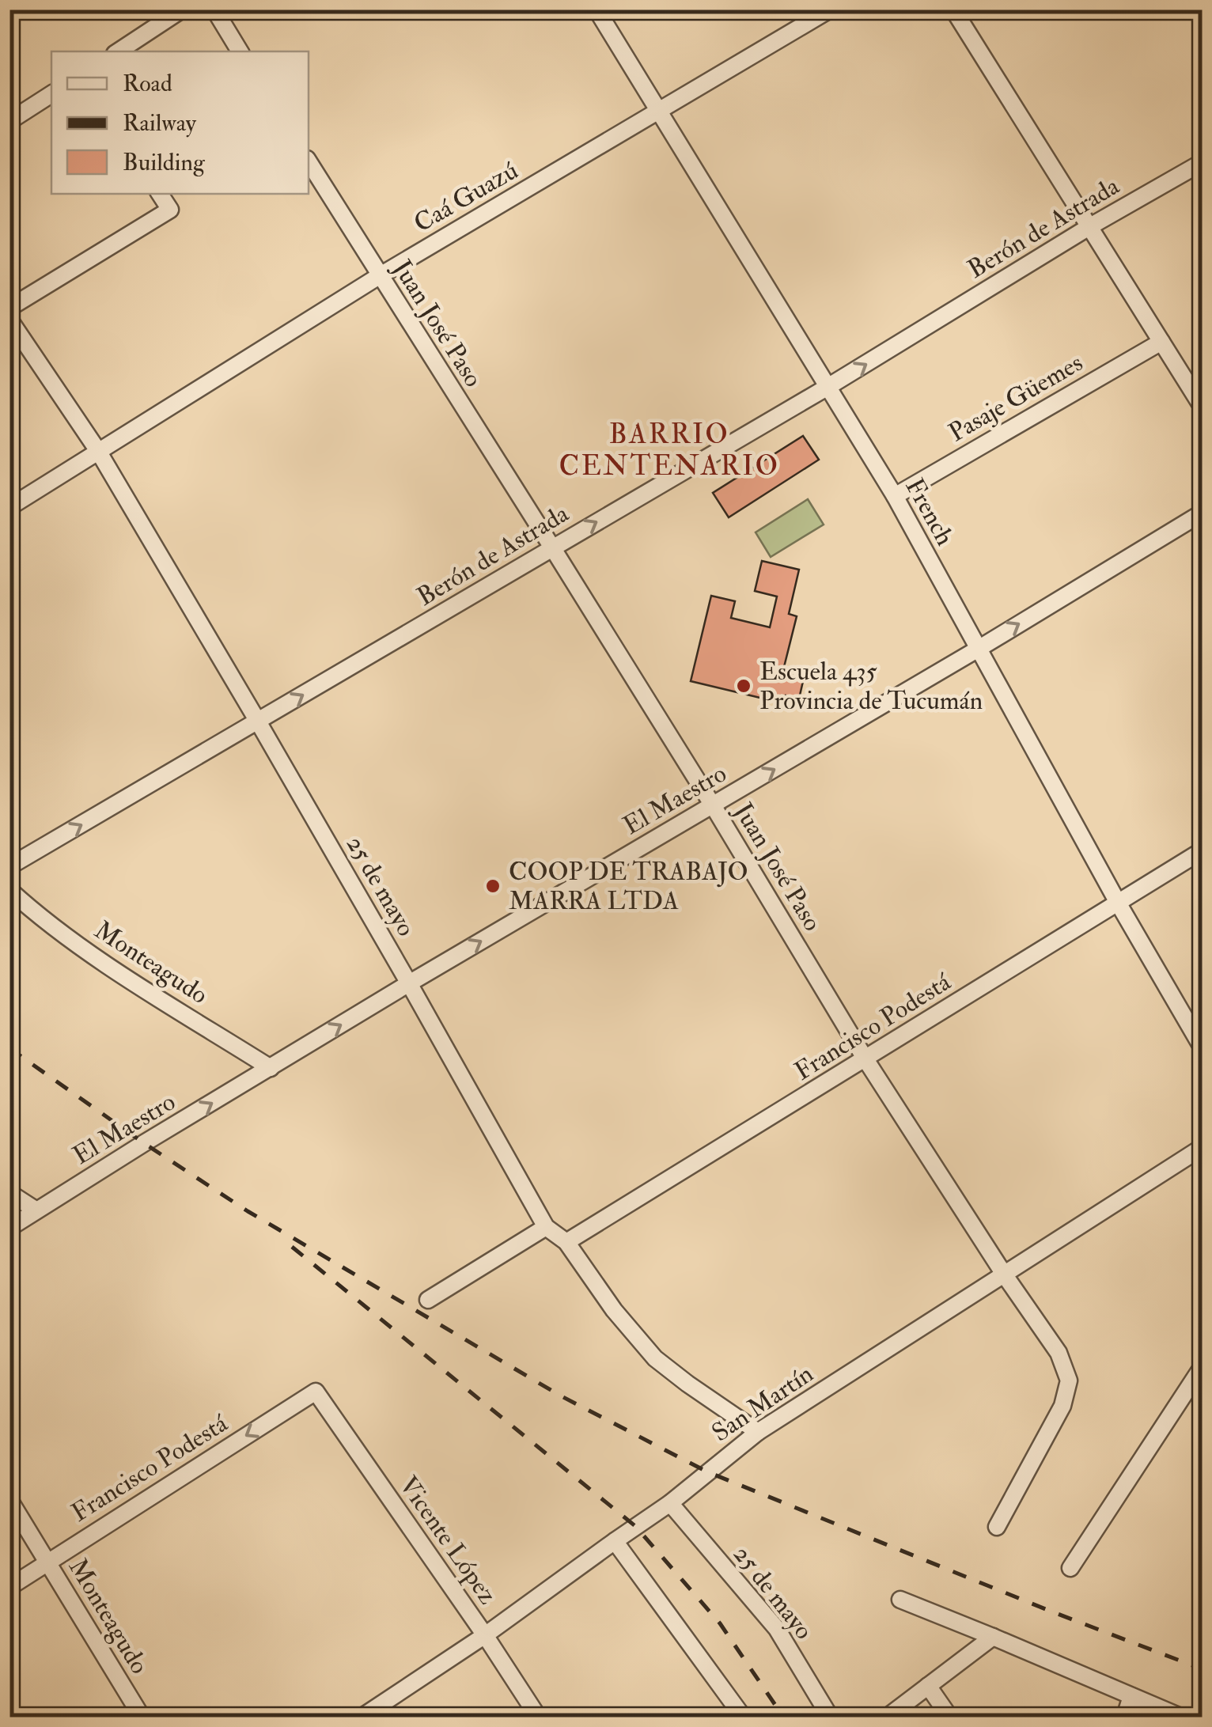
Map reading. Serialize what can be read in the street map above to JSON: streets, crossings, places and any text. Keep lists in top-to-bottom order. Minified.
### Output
{"streets":{"street":["Caá Guazú","Berón de Astrada","Juan José Paso","Pasaje Güemes","French","El Maestro","25 de mayo","Monteagudo","Francisco Podestá","San Martín","Vicente López"]},"crossings":[["Caá Guazú","Juan José Paso"],["Caá Guazú","French"],["Caá Guazú","25 de mayo"],["Berón de Astrada","Juan José Paso"],["Berón de Astrada","French"],["Berón de Astrada","25 de mayo"],["Juan José Paso","El Maestro"],["Juan José Paso","Francisco Podestá"],["Juan José Paso","San Martín"],["Pasaje Güemes","French"],["French","El Maestro"],["French","Francisco Podestá"],["El Maestro","25 de mayo"],["El Maestro","Monteagudo"],["25 de mayo","Francisco Podestá"],["25 de mayo","San Martín"],["Monteagudo","Francisco Podestá"],["Francisco Podestá","Vicente López"],["San Martín","Vicente López"]],"one_way":["Berón de Astrada","El Maestro"],"districts":["BARRIO CENTENARIO"],"places":["Escuela 435 Provincia de Tucumán","COOP DE TRABAJO MARRA LTDA"],"legend":["Road","Railway","Building"]}
